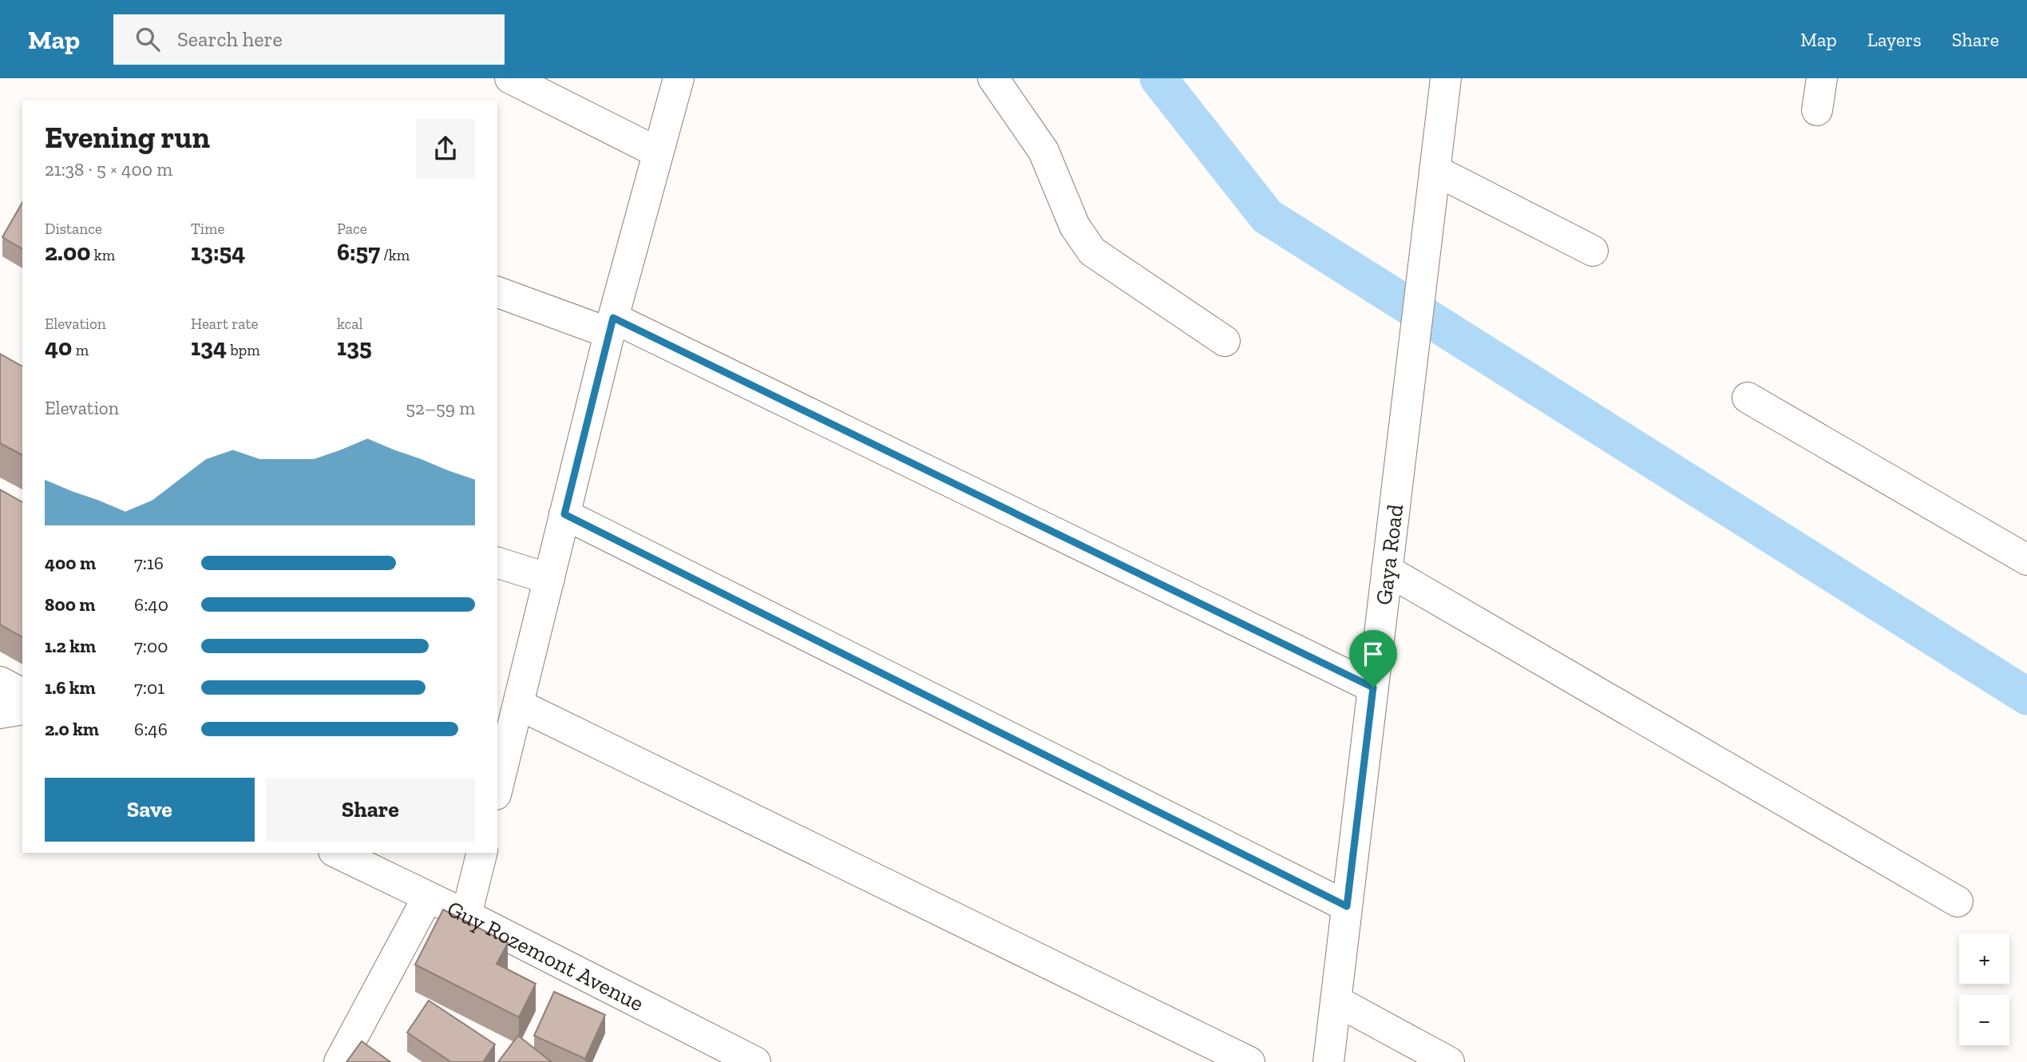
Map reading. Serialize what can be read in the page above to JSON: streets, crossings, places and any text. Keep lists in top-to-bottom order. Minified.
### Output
{"streets":{"street":["Gaya Road","Guy Rozemont Avenue"]},"page":{"header":"Map","search":"Search here","nav":["Map","Layers","Share"],"heading":["Evening run","21:38 · 5 × 400 m"],"stats":[["Distance","2.00 km"],["Time","13:54"],["Pace","6:57 /km"],["Elevation","40 m"],["Heart rate","134 bpm"],["kcal","135"]],"chart":["Elevation","52–59 m"],"list":[{"name":"400 m","note":"7:16"},{"name":"800 m","note":"6:40"},{"name":"1.2 km","note":"7:00"},{"name":"1.6 km","note":"7:01"},{"name":"2.0 km","note":"6:46"}],"buttons":["Save","Share"],"map_buttons":["+","−"]}}
